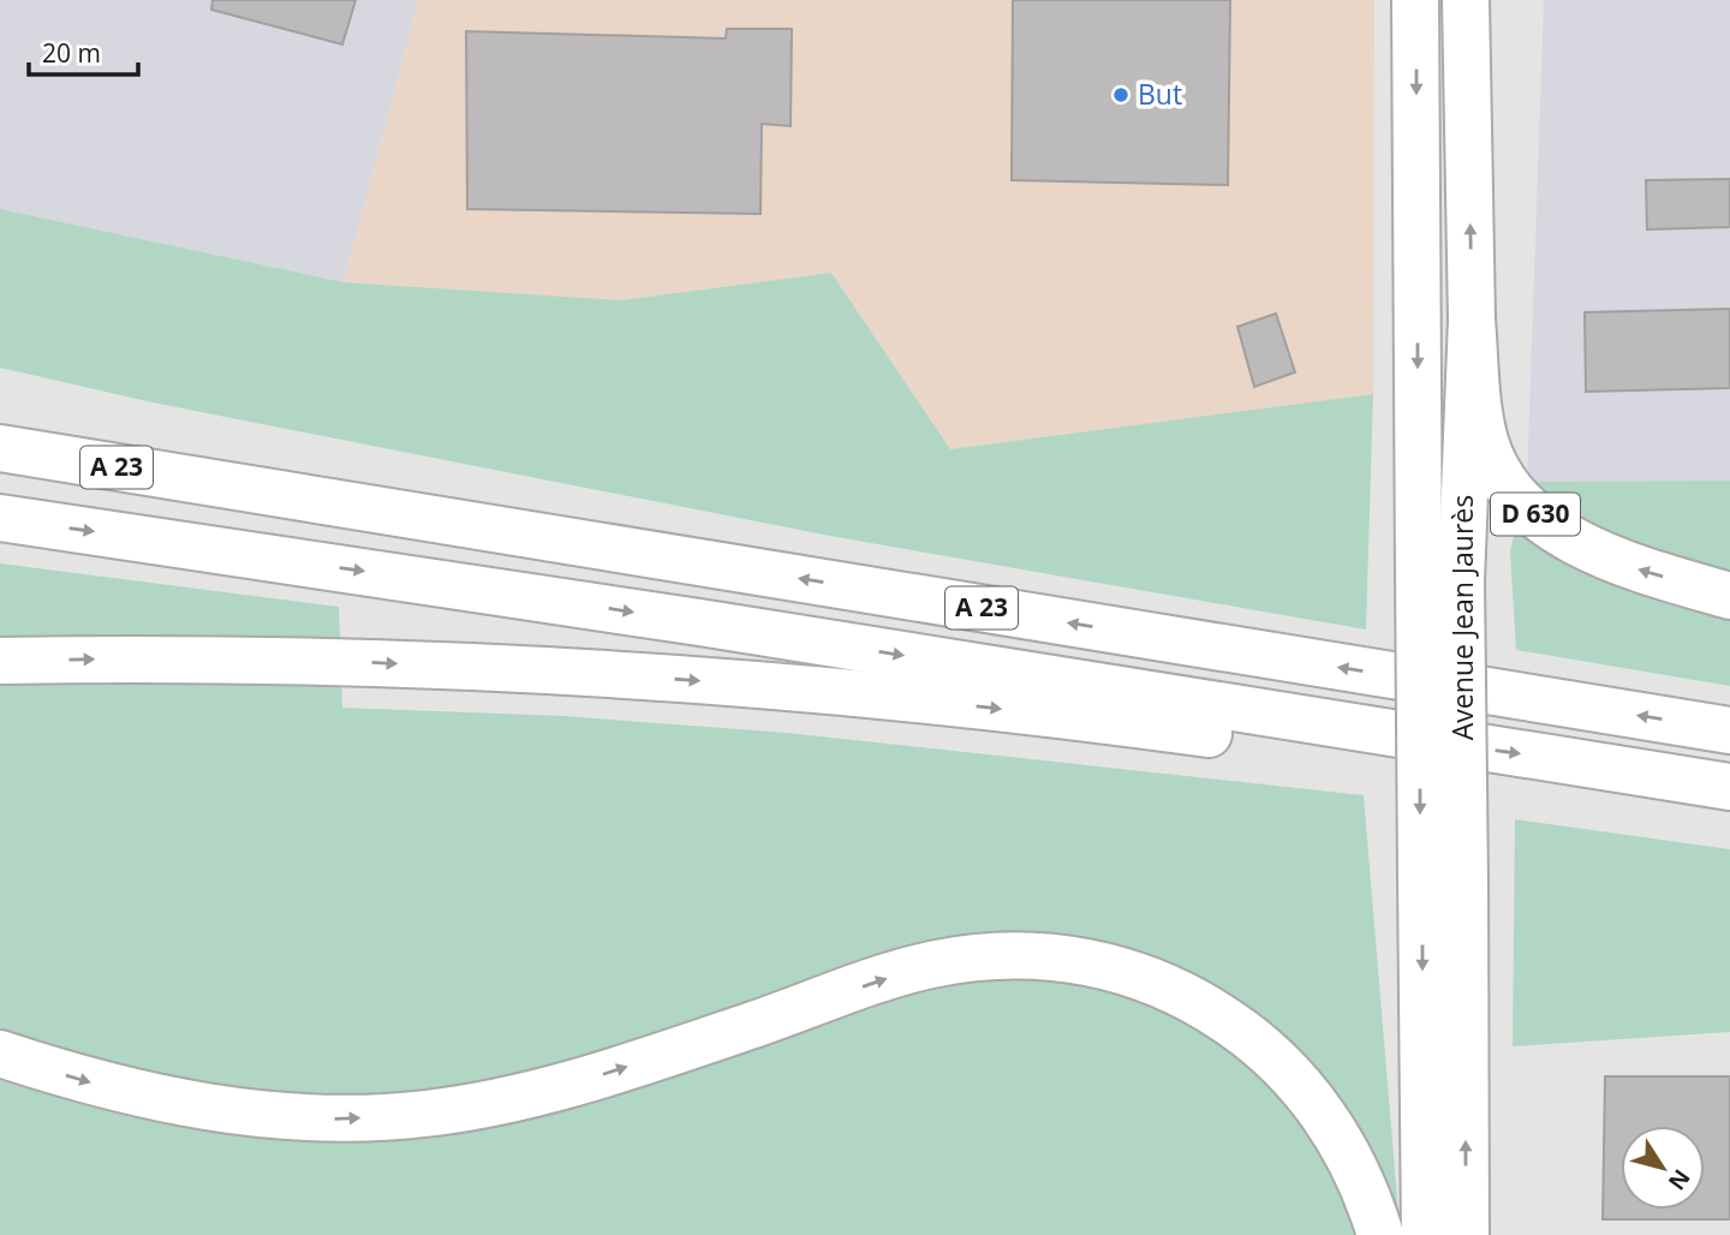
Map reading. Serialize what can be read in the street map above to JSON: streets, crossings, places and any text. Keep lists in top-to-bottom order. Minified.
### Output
{"streets":{"main road":["A 23","D 630","Avenue Jean Jaurès"]},"crossings":[["D 630","Avenue Jean Jaurès"]],"places":["But"],"scale_bar":"20 m","north":"bottom right"}
